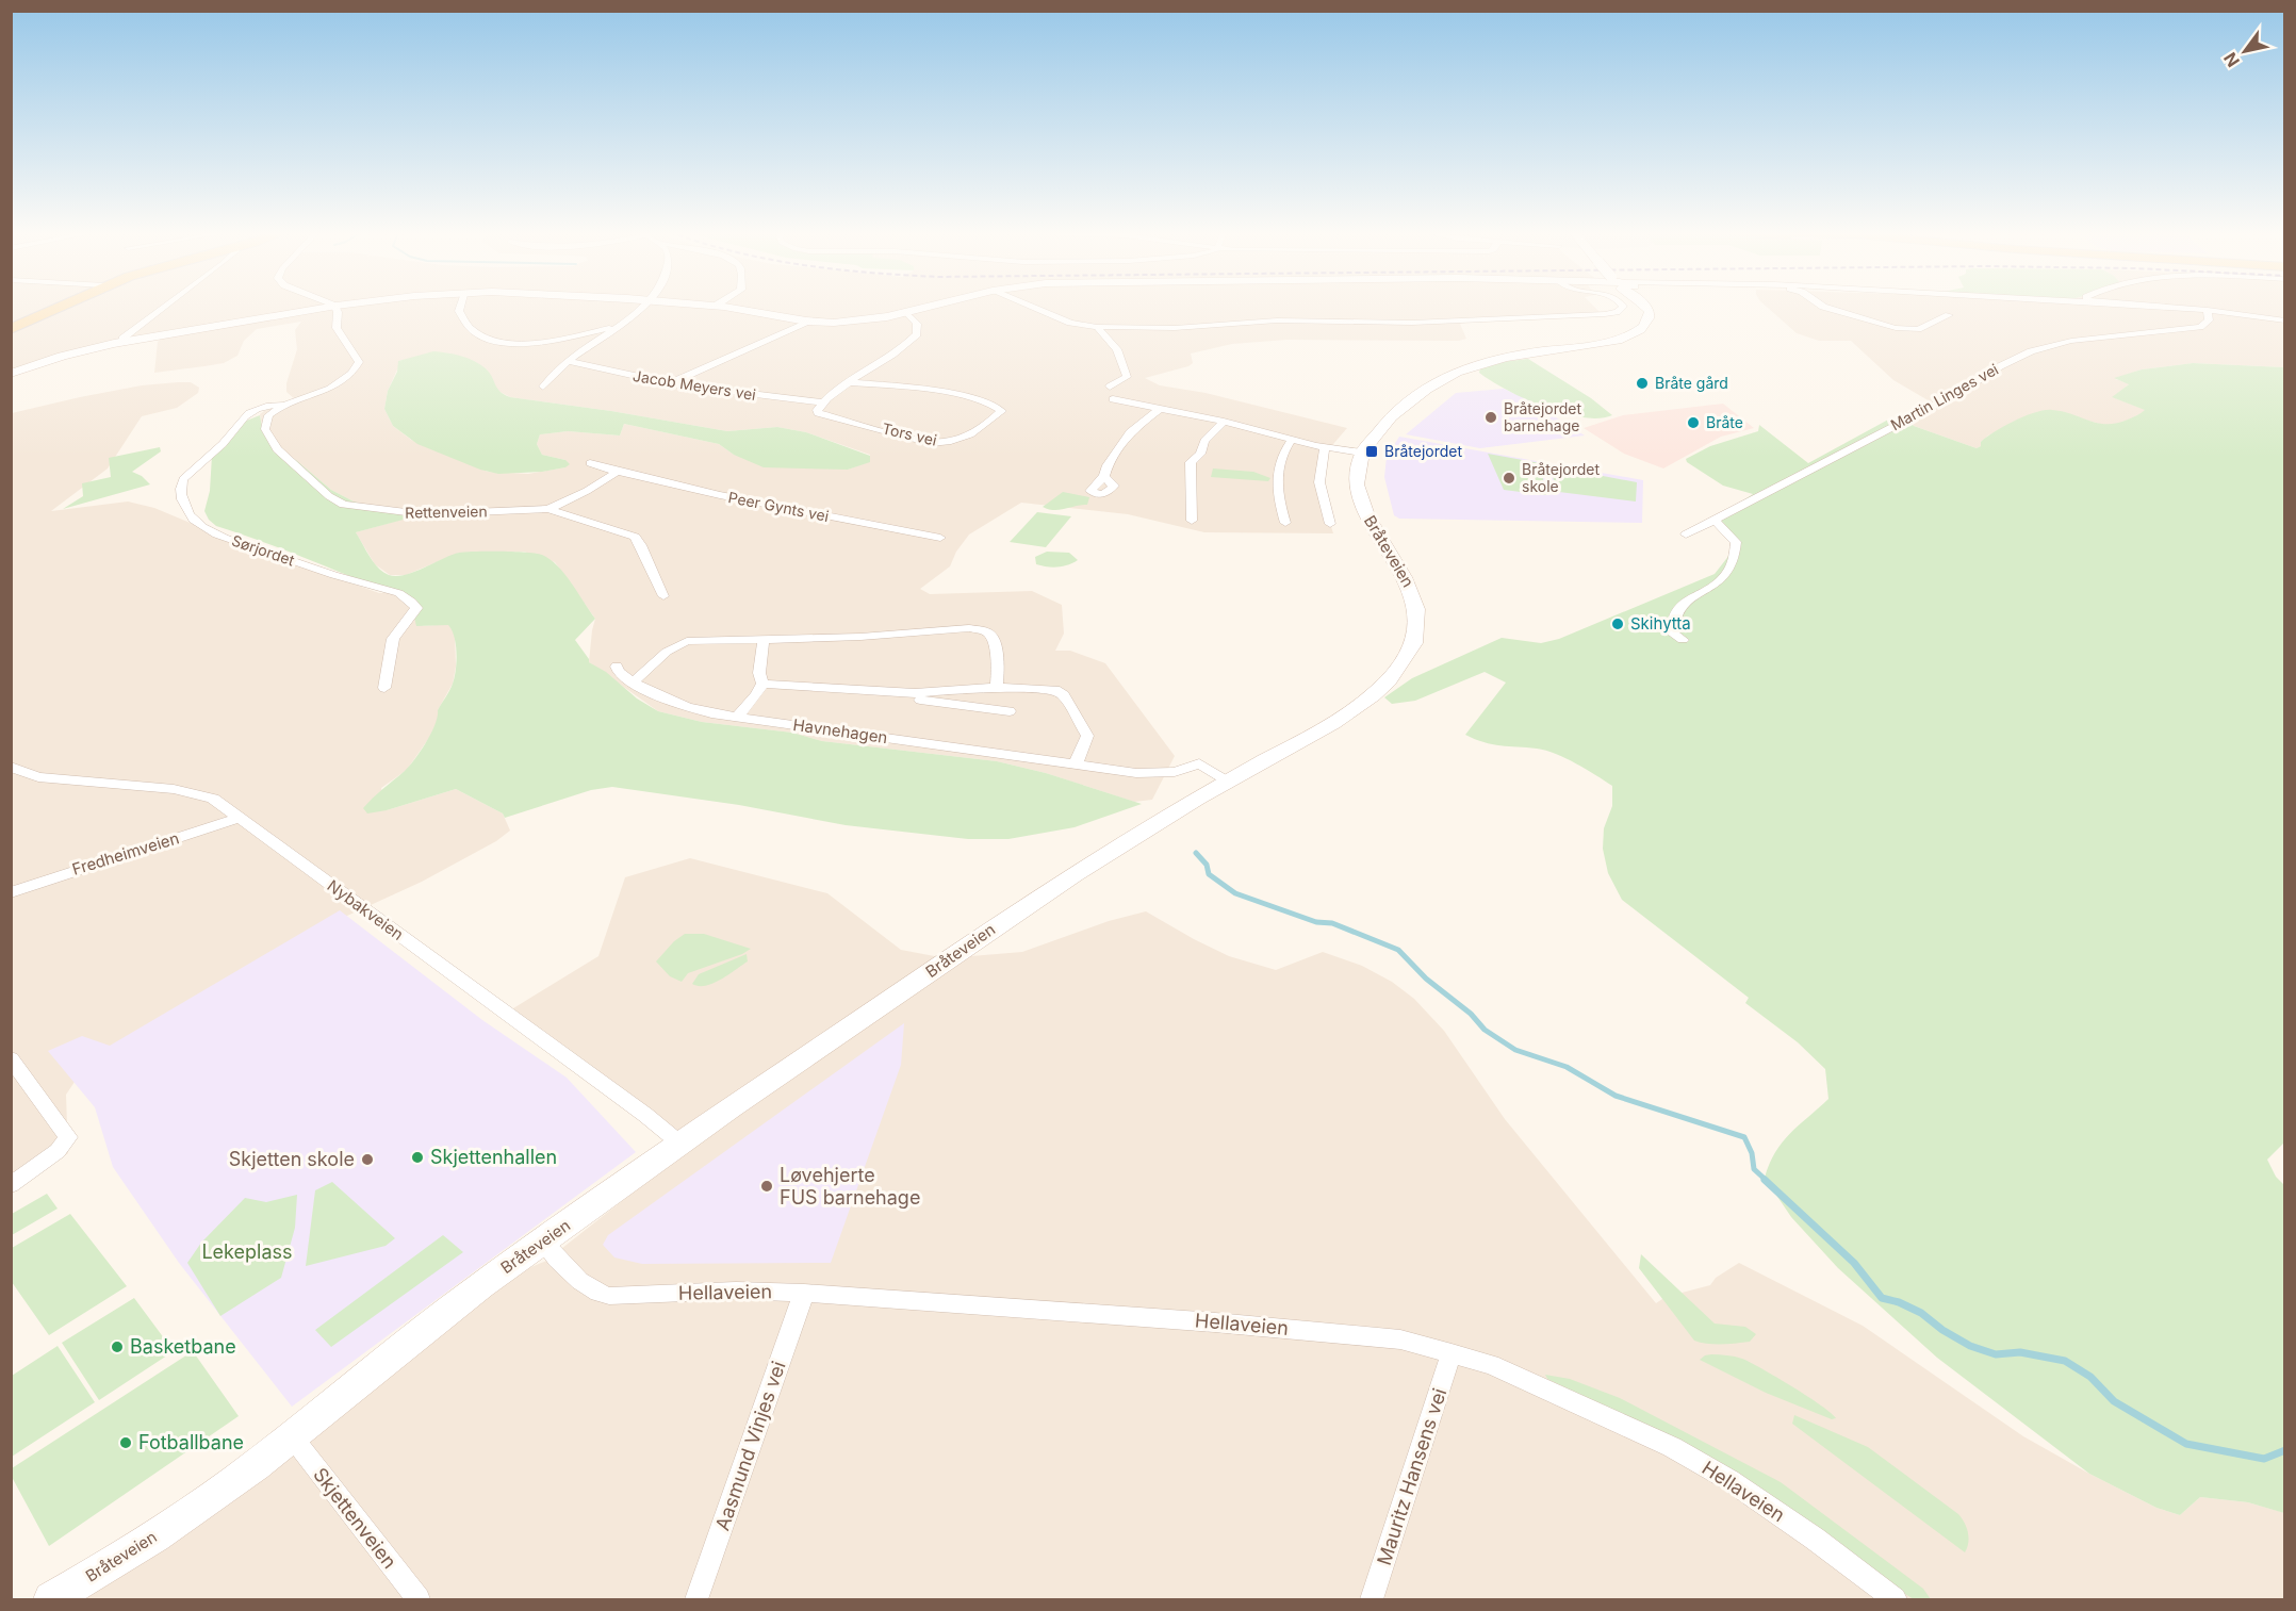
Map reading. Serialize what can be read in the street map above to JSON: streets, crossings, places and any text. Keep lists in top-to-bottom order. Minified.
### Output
{"streets":{"main road":["Bråteveien"],"street":["Jacob Meyers vei","Martin Linges vei","Tors vei","Peer Gynts vei","Rettenveien","Sørjordet","Havnehagen","Fredheimveien","Nybakveien","Hellaveien","Aasmund Vinjes vei","Mauritz Hansens vei","Skjettenveien"]},"crossings":[["Jacob Meyers vei","Tors vei"],["Rettenveien","Sørjordet"],["Bråteveien","Havnehagen"],["Bråteveien","Nybakveien"],["Bråteveien","Hellaveien"],["Bråteveien","Skjettenveien"],["Fredheimveien","Nybakveien"],["Hellaveien","Aasmund Vinjes vei"],["Hellaveien","Mauritz Hansens vei"]],"parks":["Lekeplass"],"places":{"other":["Bråte gård","Bråtejordet barnehage","Bråte","Bråtejordet skole","Skihytta","Skjettenhallen","Skjetten skole","Løvehjerte FUS barnehage","Basketbane","Fotballbane"],"transit":["Bråtejordet"]},"north":"bottom left"}
